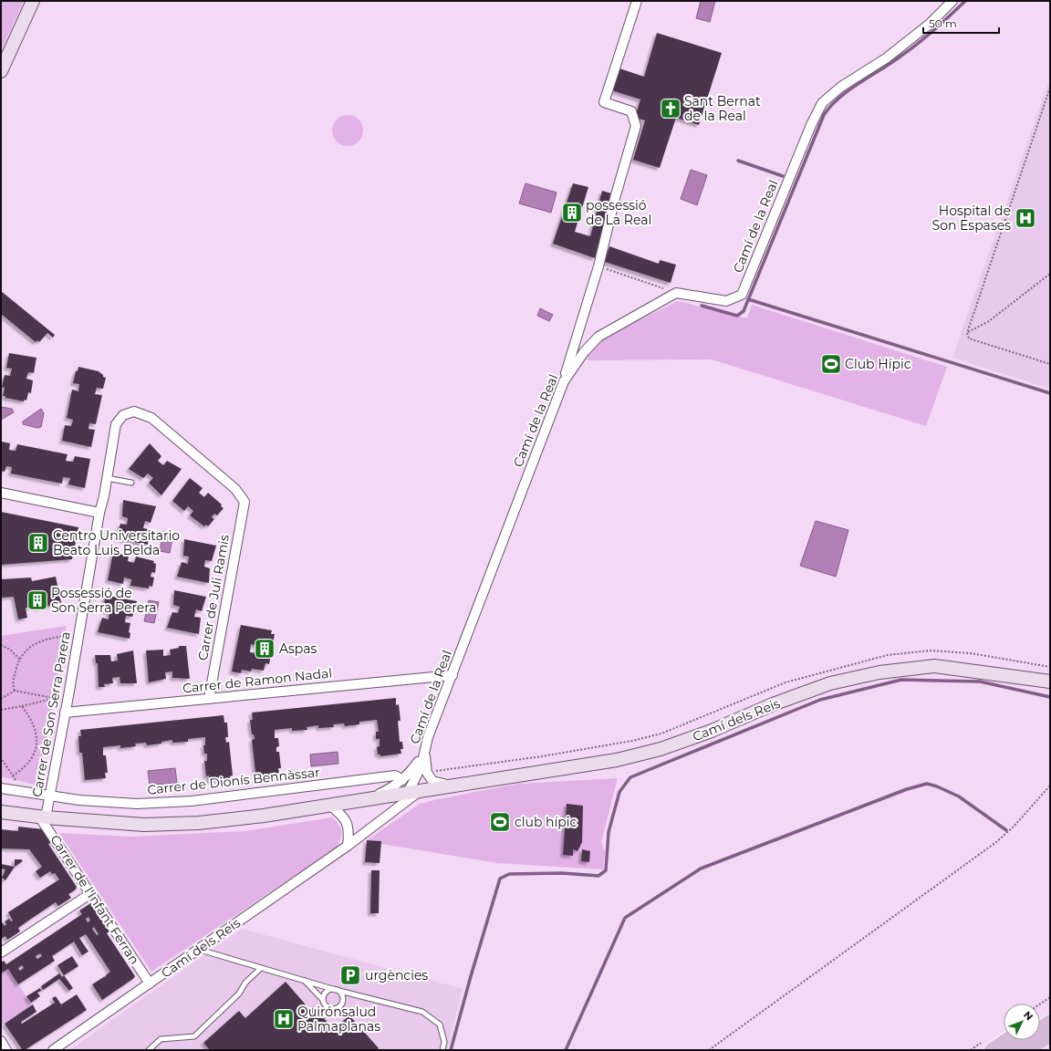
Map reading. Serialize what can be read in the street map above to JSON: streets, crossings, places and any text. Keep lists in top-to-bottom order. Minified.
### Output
{"streets":{"street":["Camí de la Real","Carrer de Juli Ramis","Carrer de Ramon Nadal","Carrer de Son Serra Parera","Camí dels Reis","Carrer de Dionís Bennàssar","Carrer de l'Infant Ferran"]},"crossings":[["Camí de la Real","Carrer de Ramon Nadal"],["Camí de la Real","Camí dels Reis"],["Carrer de Juli Ramis","Carrer de Ramon Nadal"],["Carrer de Juli Ramis","Carrer de Son Serra Parera"],["Carrer de Ramon Nadal","Carrer de Son Serra Parera"],["Carrer de Son Serra Parera","Camí dels Reis"],["Carrer de Son Serra Parera","Carrer de Dionís Bennàssar"],["Carrer de Son Serra Parera","Carrer de l'Infant Ferran"],["Camí dels Reis","Carrer de l'Infant Ferran"]],"places":{"church":["Sant Bernat de la Real"],"building":["possessió de La Real","Centro Universitario Beato Luis Belda","Possessió de Son Serra Perera","Aspas"],"hospital":["Hospital de Son Espases","Quirónsalud Palmaplanas"],"sports":["Club Hípic","club hípic"],"parking":["urgències"]},"scale_bar":"50 m","north":"top right"}
